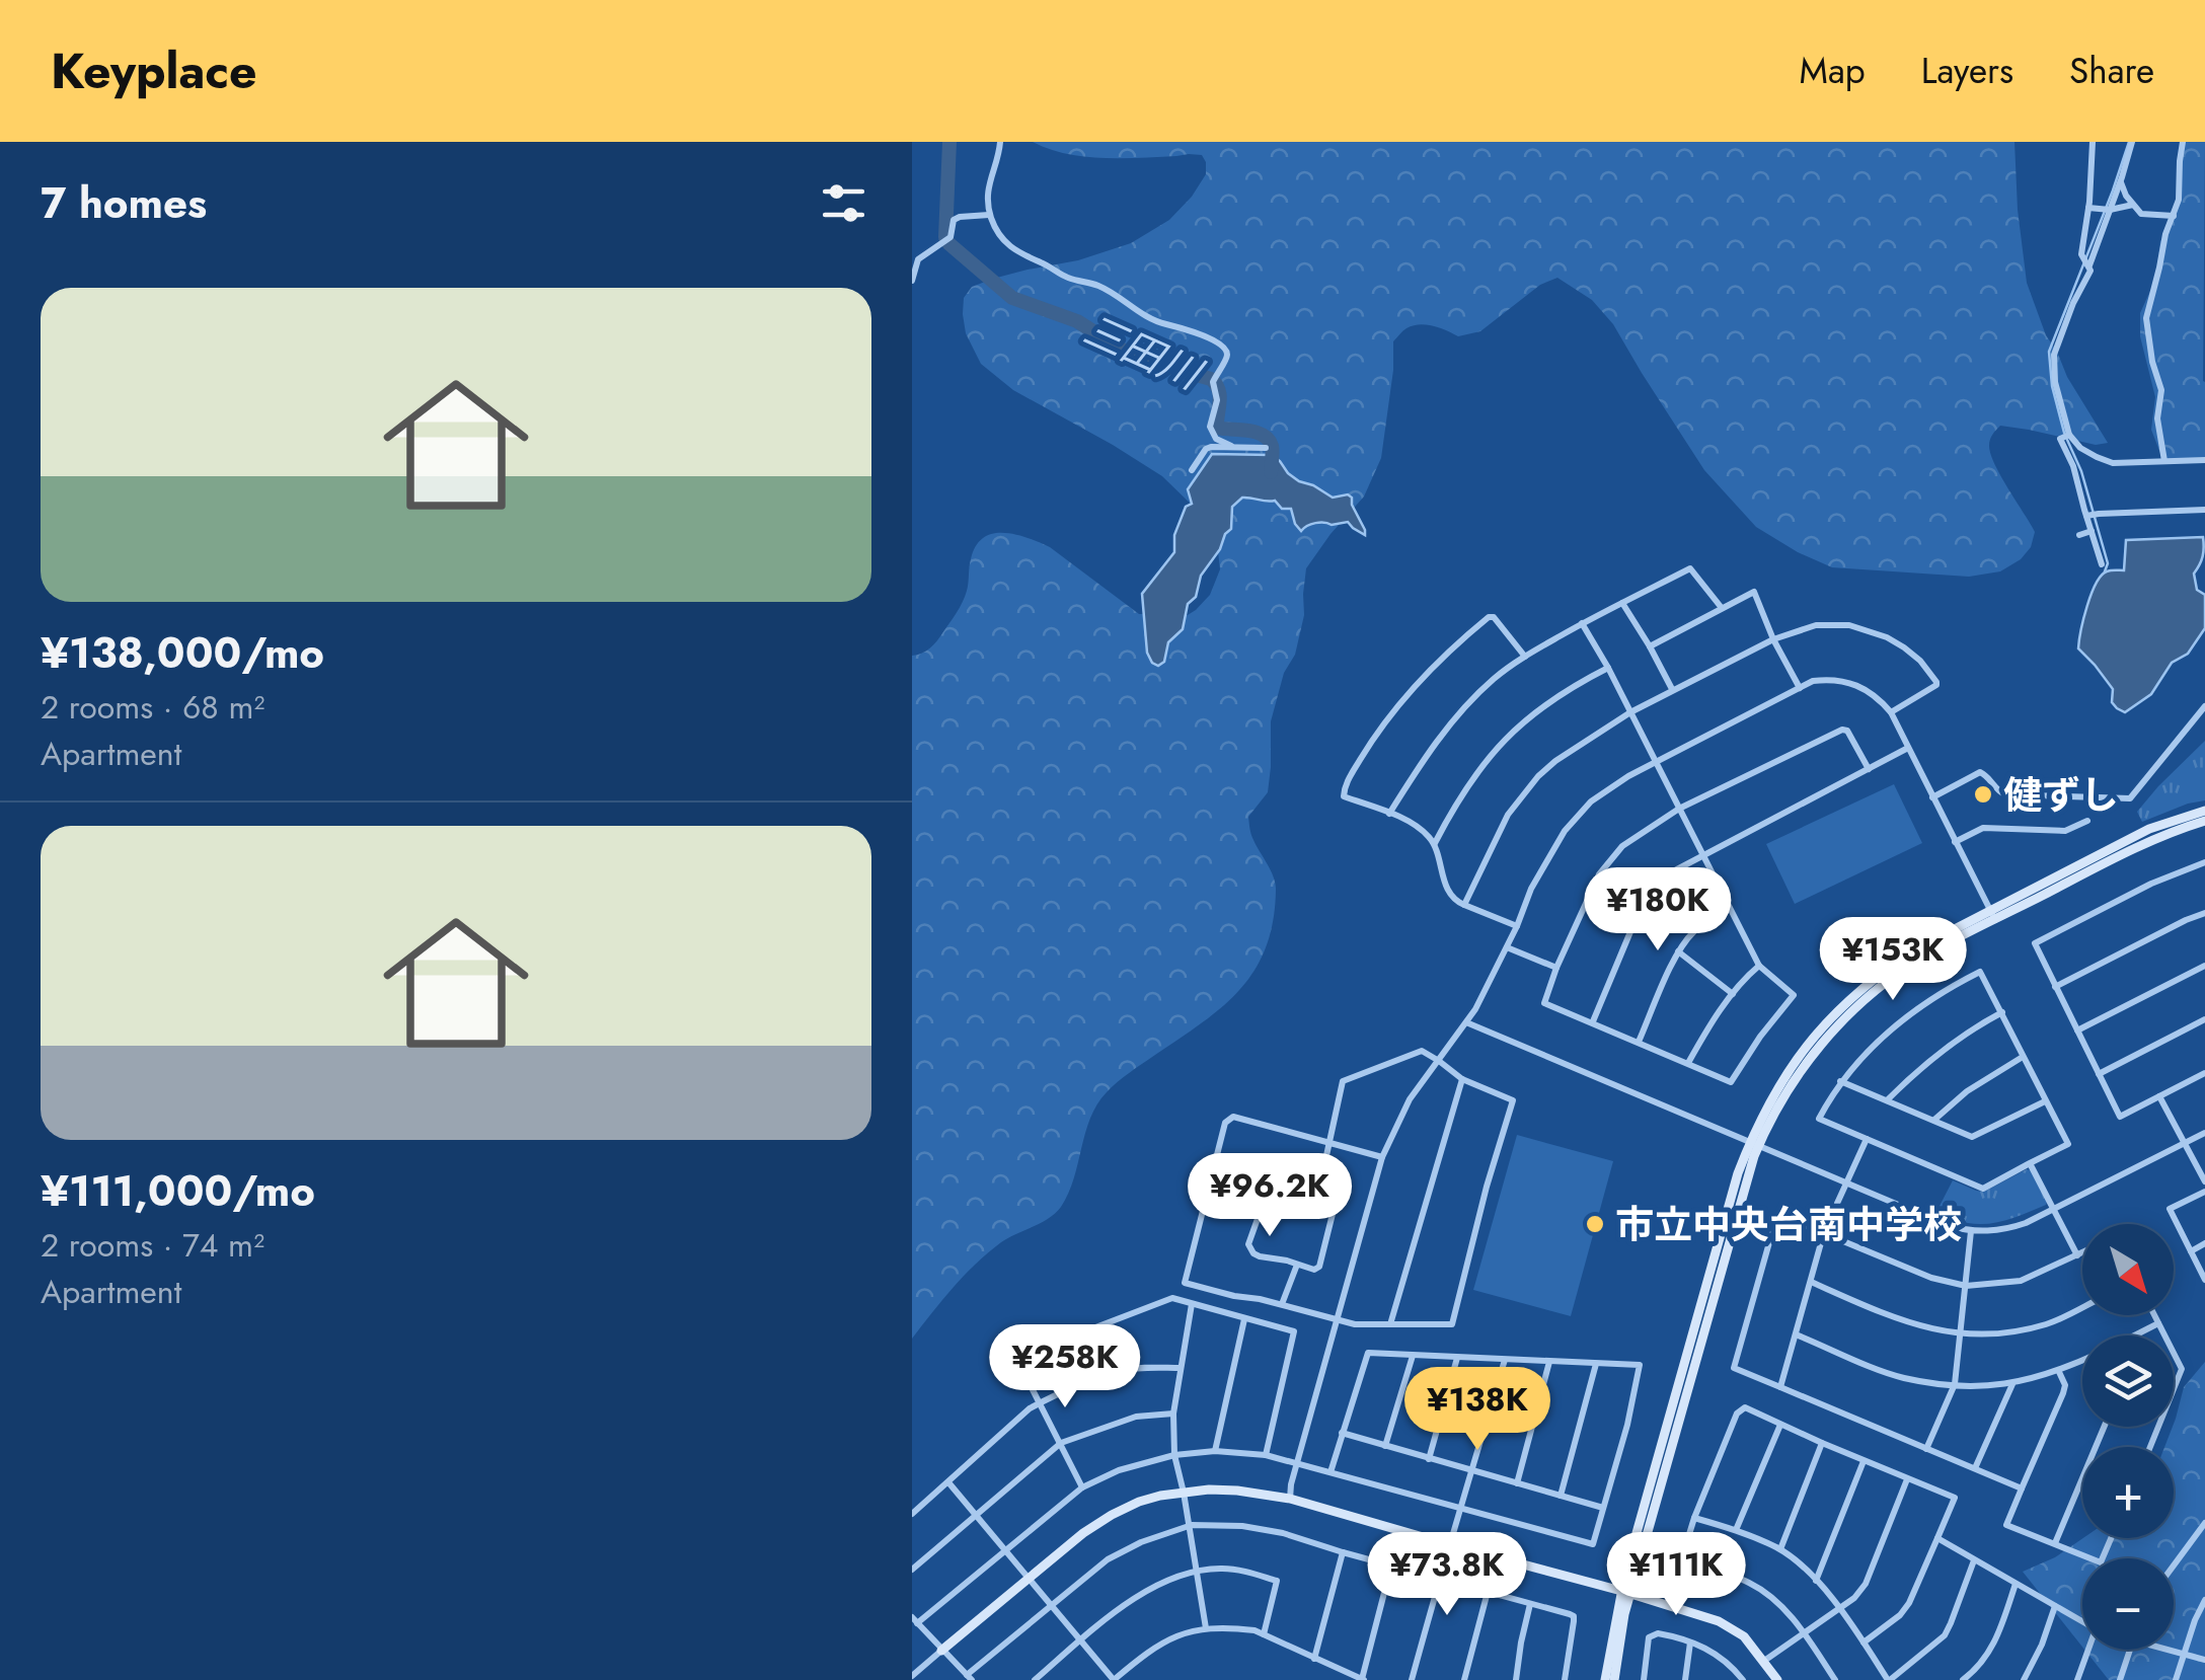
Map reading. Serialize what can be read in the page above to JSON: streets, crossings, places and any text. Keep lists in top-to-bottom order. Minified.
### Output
{"water":["三田川"],"places":["健ずし","市立中央台南中学校"],"north":"bottom right","page":{"header":"Keyplace","nav":["Map","Layers","Share"],"heading":"7 homes","list":[{"name":"¥138,000/mo","note":"2 rooms · 68 m² · Apartment"},{"name":"¥111,000/mo","note":"2 rooms · 74 m² · Apartment"}],"price":["¥180K","¥153K","¥96.2K","¥258K","¥138K","¥73.8K","¥111K"],"map_buttons":["+","−"]}}
